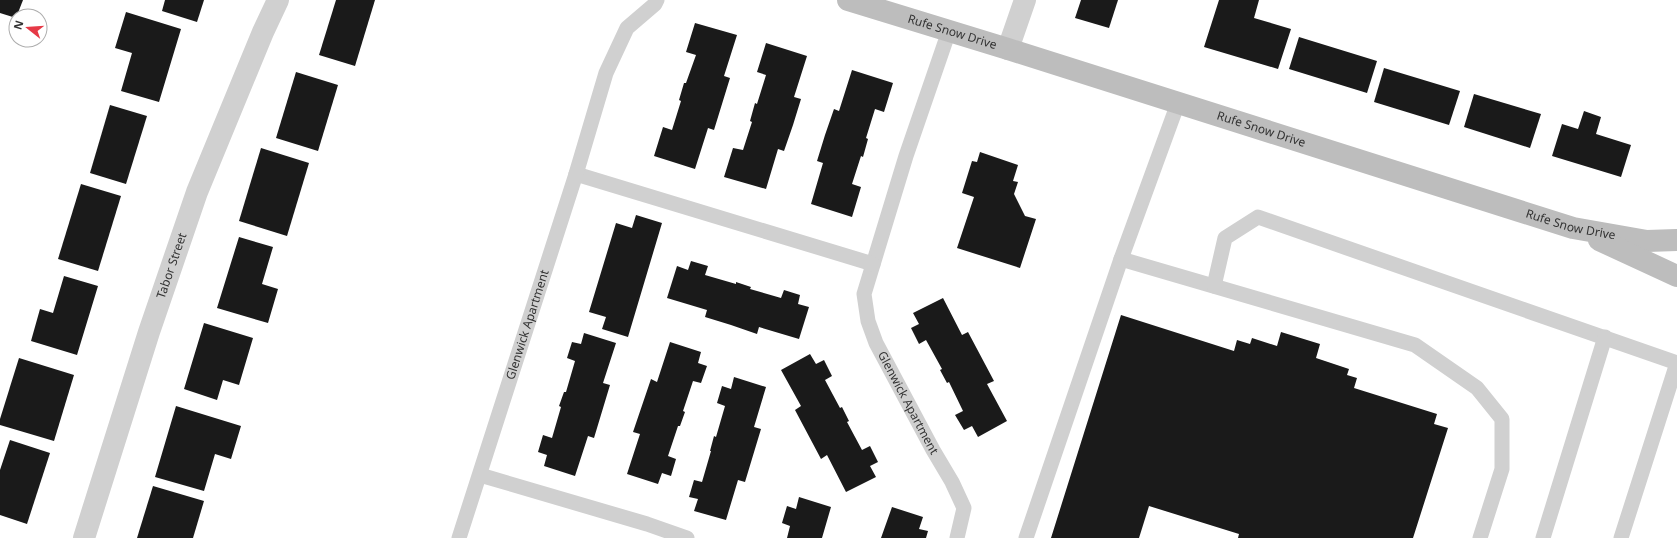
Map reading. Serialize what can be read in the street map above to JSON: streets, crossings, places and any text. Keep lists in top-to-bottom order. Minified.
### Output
{"streets":{"main road":["Rufe Snow Drive"],"street":["Tabor Street"],"lane":["Glenwick Apartment"]},"crossings":[["Rufe Snow Drive","Glenwick Apartment"]],"north":"left"}
